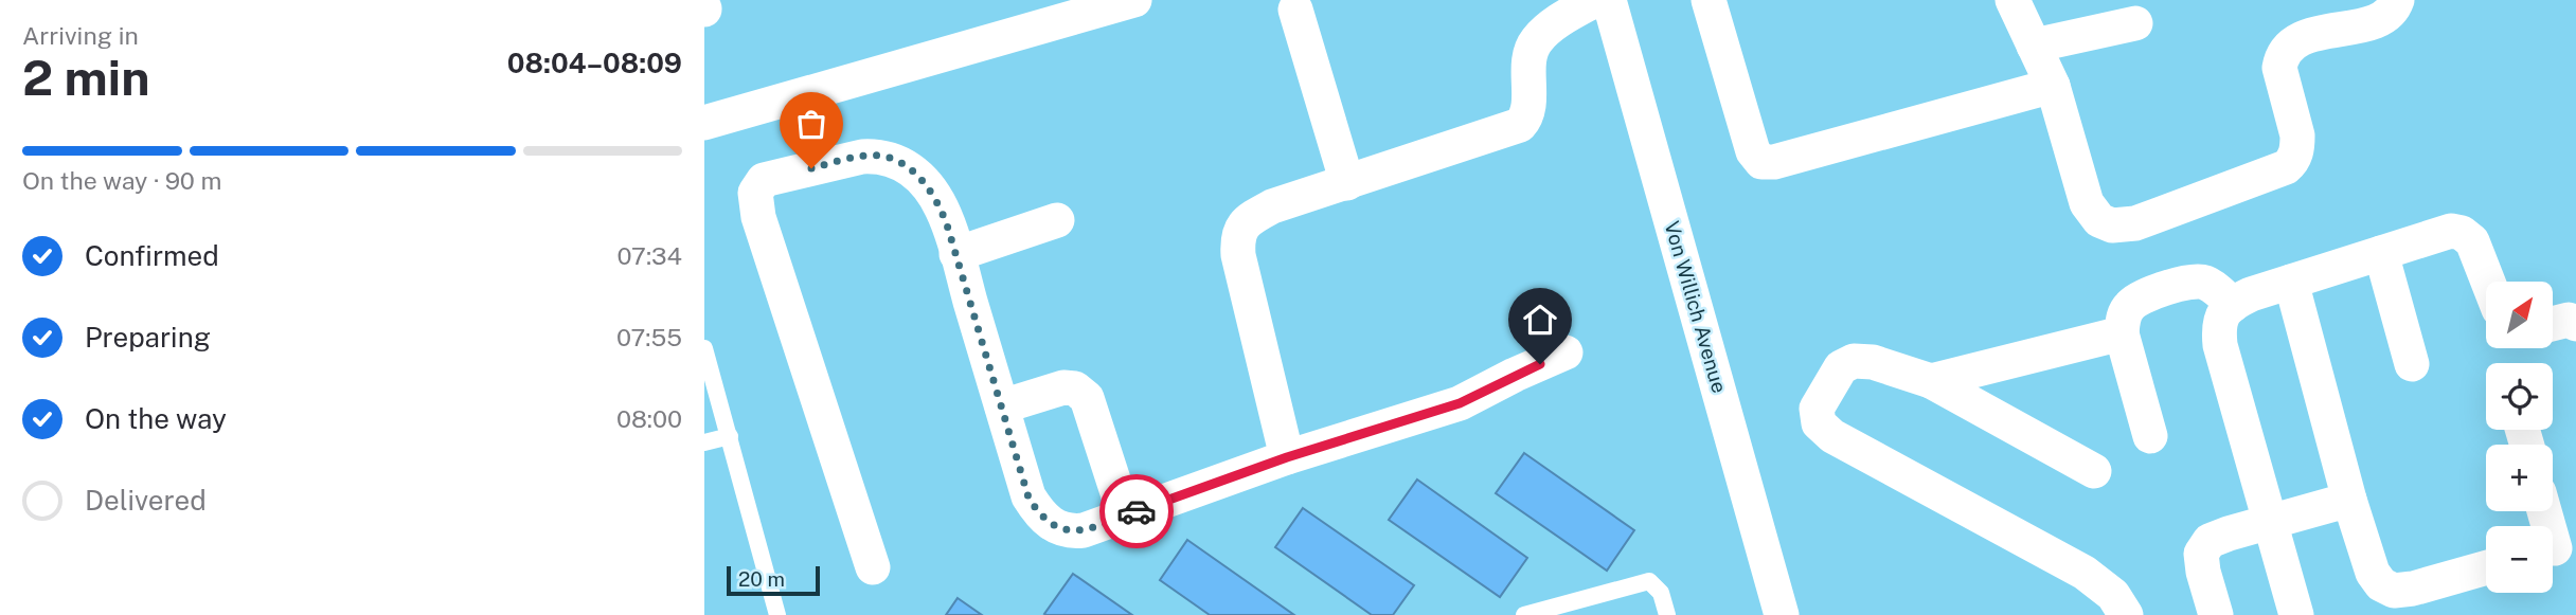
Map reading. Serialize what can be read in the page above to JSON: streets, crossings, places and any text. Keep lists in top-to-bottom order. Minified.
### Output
{"streets":{"street":["Von Willich Avenue"]},"scale_bar":"20 m","north":"top right","page":{"heading":["2 min","Arriving in","08:04–08:09"],"bar":"On the way · 90 m","list":[["Confirmed","07:34"],["Preparing","07:55"],["On the way","08:00"],"Delivered"],"map_buttons":["+","−"],"scale":"20 m"}}
